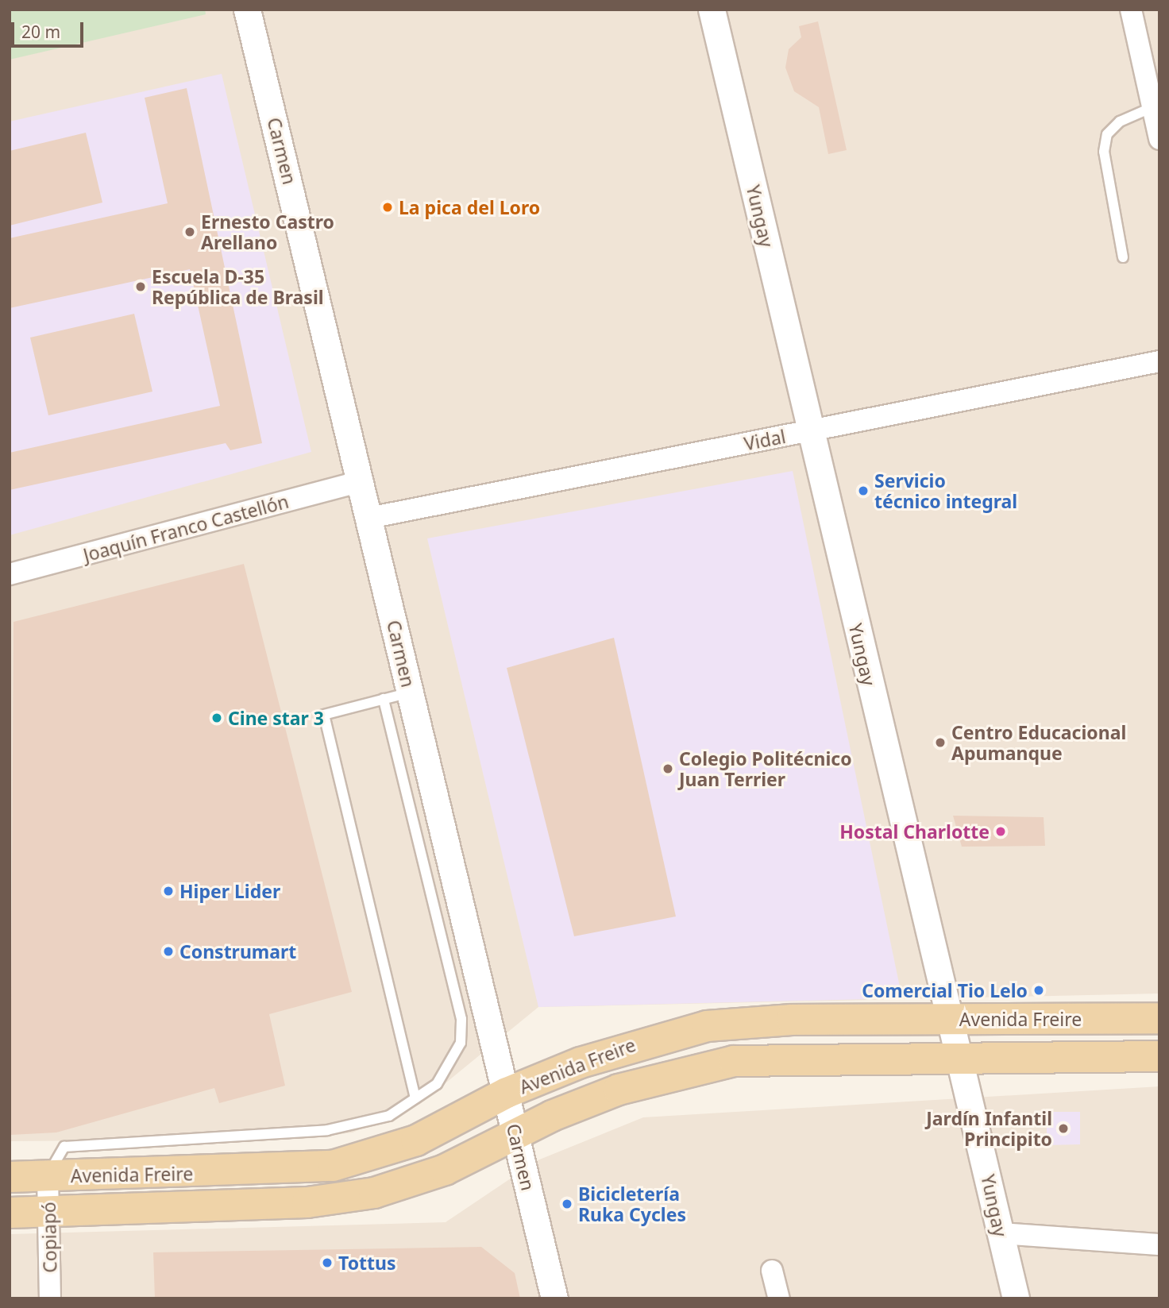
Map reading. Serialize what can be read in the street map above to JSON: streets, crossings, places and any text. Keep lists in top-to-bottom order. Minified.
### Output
{"streets":{"main road":["Avenida Freire"],"street":["Carmen","Yungay","Vidal","Joaquín Franco Castellón","Copiapó"]},"crossings":[["Carmen","Vidal"],["Carmen","Joaquín Franco Castellón"],["Carmen","Avenida Freire"],["Yungay","Vidal"],["Yungay","Avenida Freire"],["Avenida Freire","Copiapó"]],"places":["La pica del Loro","Ernesto Castro Arellano","Escuela D-35 República de Brasil","Servicio técnico integral","Cine star 3","Centro Educacional Apumanque","Colegio Politécnico Juan Terrier","Hostal Charlotte","Hiper Lider","Construmart","Comercial Tio Lelo","Jardín Infantil Principito","Bicicletería Ruka Cycles","Tottus"],"scale_bar":"20 m"}
